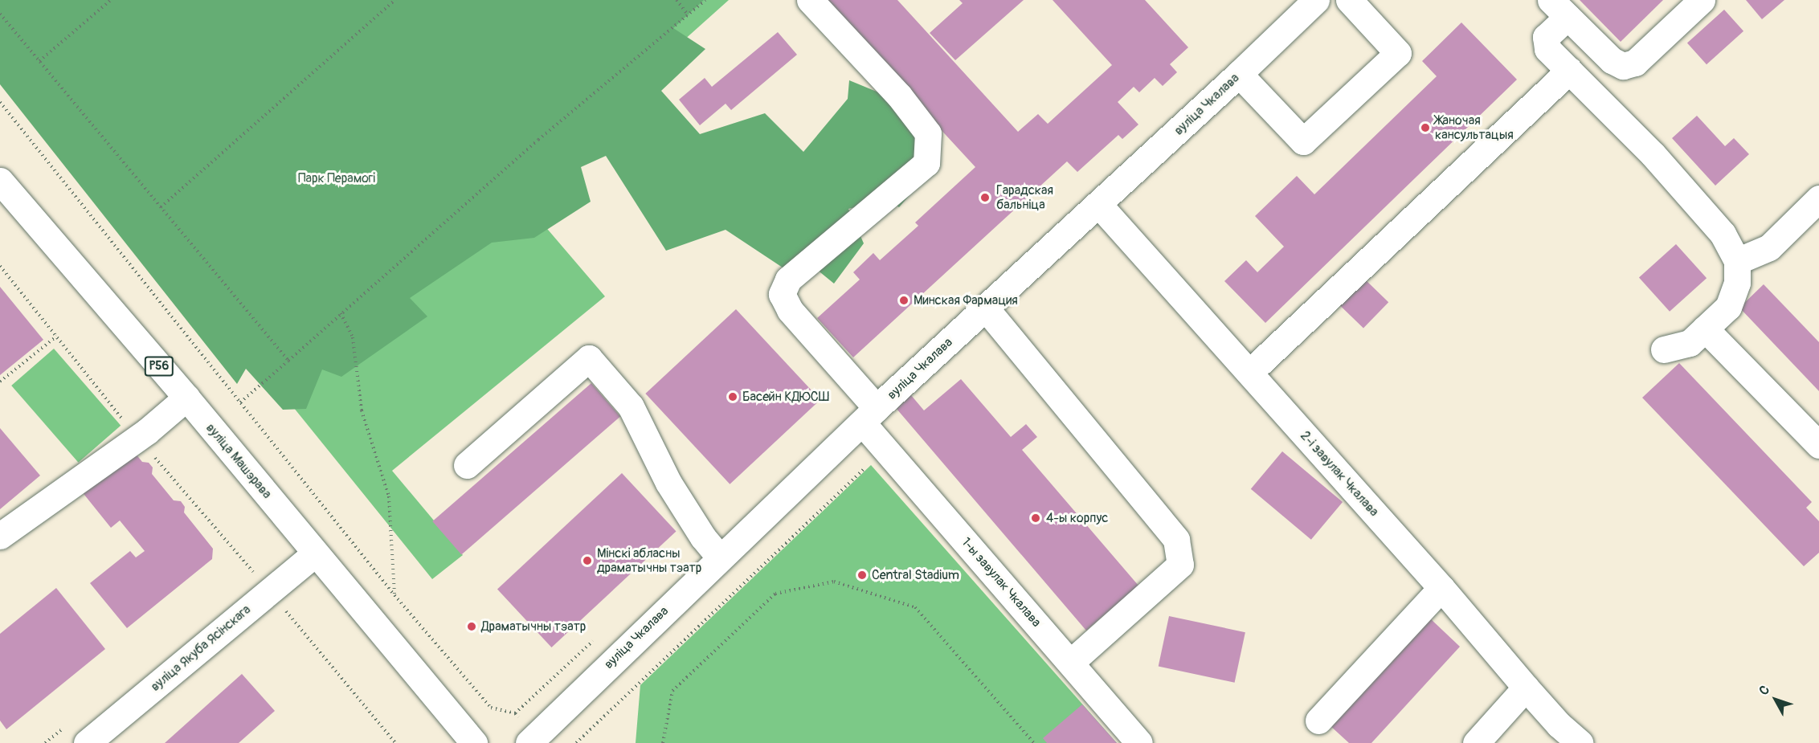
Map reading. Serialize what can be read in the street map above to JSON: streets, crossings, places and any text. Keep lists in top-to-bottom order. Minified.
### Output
{"streets":{"street":["вуліца Чкалава","Р56","вуліца Машэрава","2-і завулак Чкалава","1-ы завулак Чкалава","вуліца Якуба Ясінскага"]},"crossings":[["вуліца Чкалава","2-і завулак Чкалава"],["вуліца Чкалава","1-ы завулак Чкалава"],["вуліца Машэрава","вуліца Якуба Ясінскага"]],"parks":["Парк Перамогі"],"places":["Жаночая кансультацыя","Гарадская бальніца","Минская Фармация","Басейн КДЮСШ","4-ы корпус","Мінскі абласны драматычны тэатр","Central Stadium","Драматычны тэатр"],"north":"top left"}
